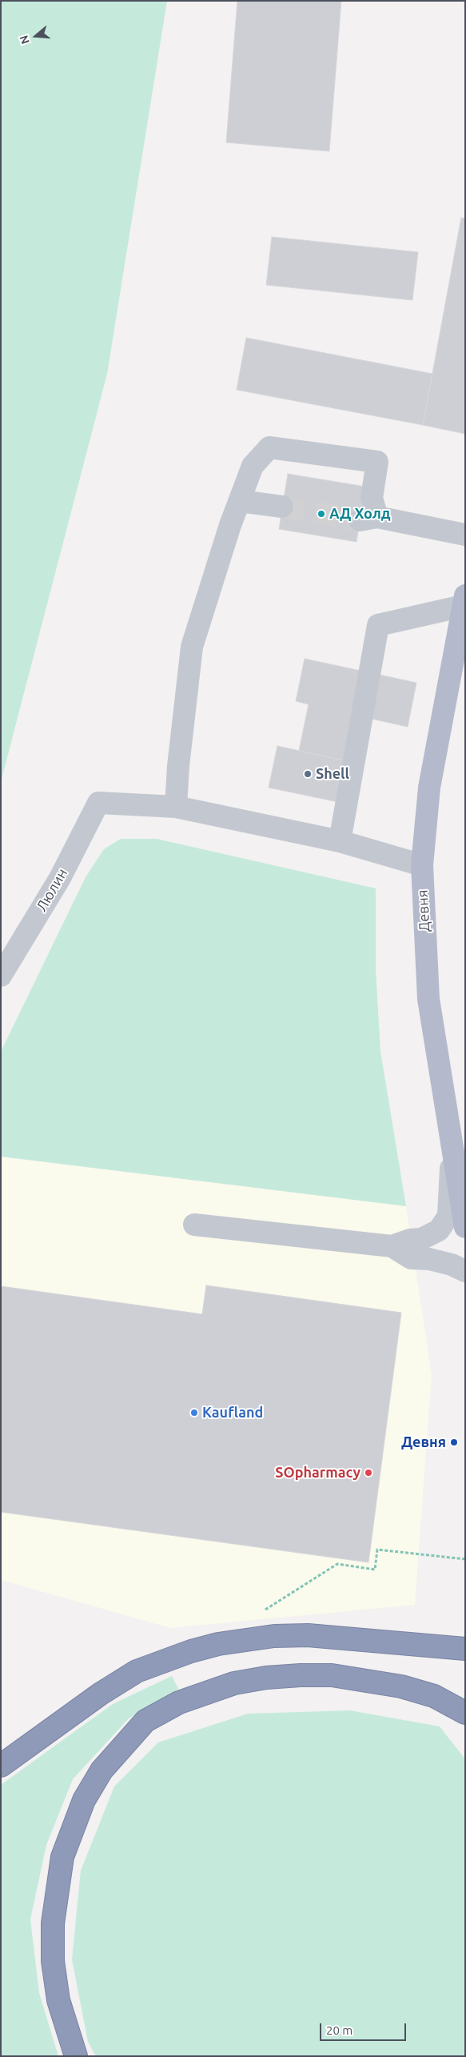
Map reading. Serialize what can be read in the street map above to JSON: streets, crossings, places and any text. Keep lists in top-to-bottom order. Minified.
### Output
{"streets":{"main road":["Девня"],"lane":["Люлин"]},"places":["АД Холд","Shell","Kaufland","Девня","SOpharmacy"],"scale_bar":"20 m","north":"left"}
